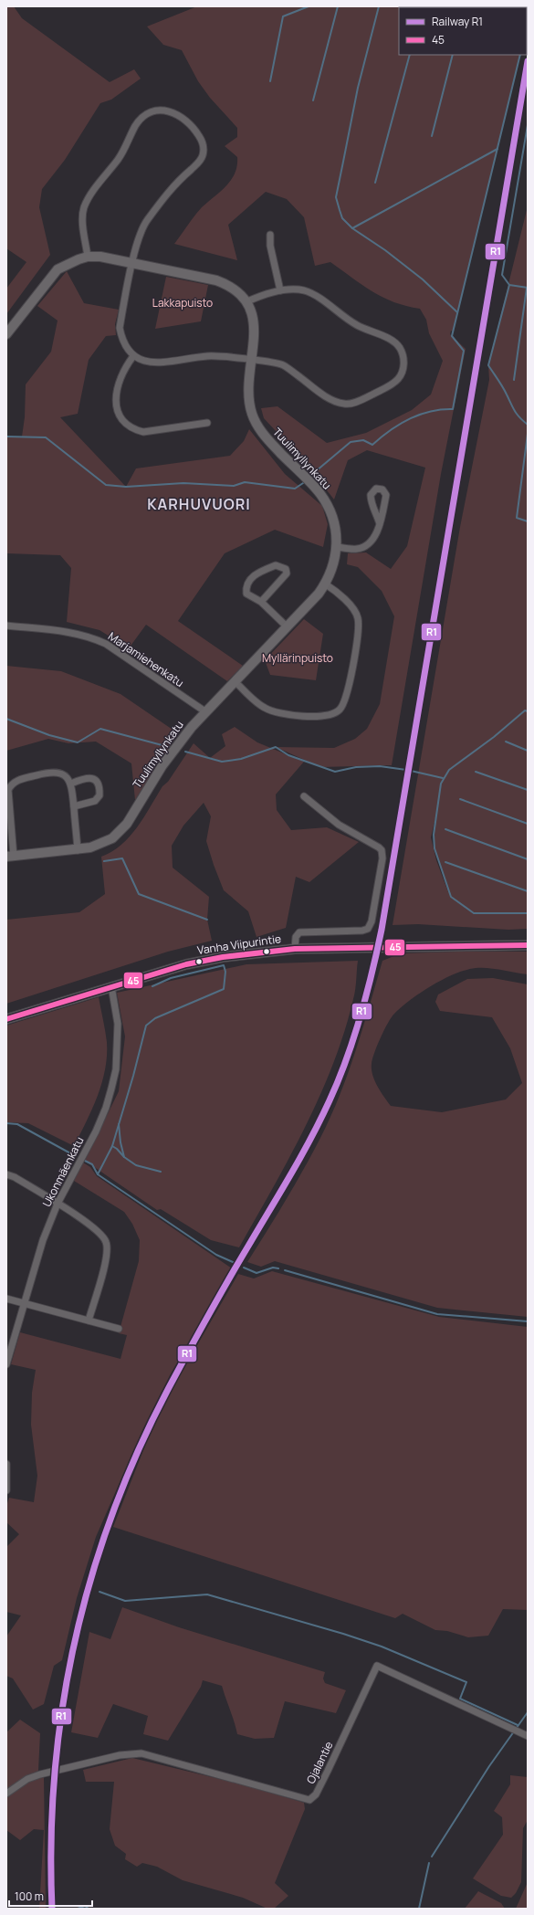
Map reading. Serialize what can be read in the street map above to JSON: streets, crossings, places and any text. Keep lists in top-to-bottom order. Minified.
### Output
{"streets":{"street":["Tuulimyllynkatu","Marjamiehenkatu","Vanha Viipurintie","Ukonmäenkatu","Ojalantie"]},"crossings":[["Tuulimyllynkatu","Marjamiehenkatu"],["Vanha Viipurintie","Ukonmäenkatu"]],"districts":["KARHUVUORI"],"parks":["Lakkapuisto","Myllärinpuisto"],"lines":["rail line R1","transit line 45"],"legend":["Railway R1","45"],"scale_bar":"100 m"}
